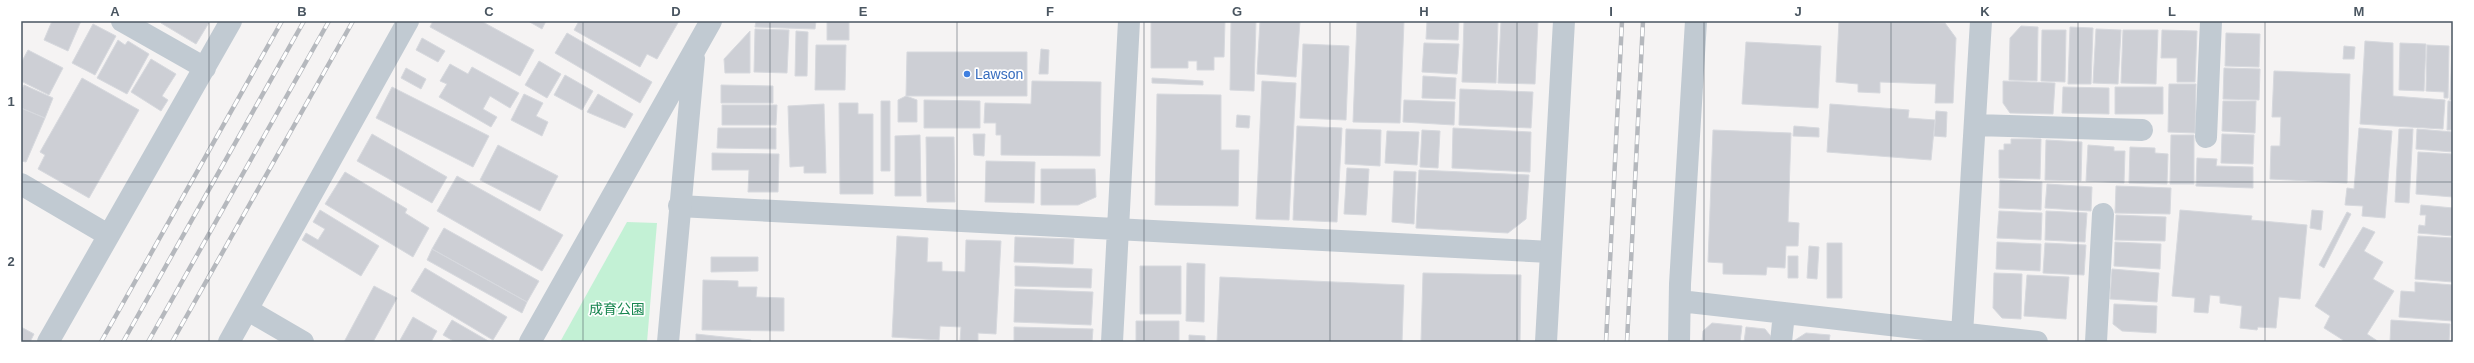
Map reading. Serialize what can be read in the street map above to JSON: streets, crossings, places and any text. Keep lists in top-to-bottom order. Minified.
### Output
{"parks":["成育公園"],"places":["Lawson"],"grid":{"columns":["A","B","C","D","E","F","G","H","I","J","K","L","M"],"rows":["1","2"]}}
